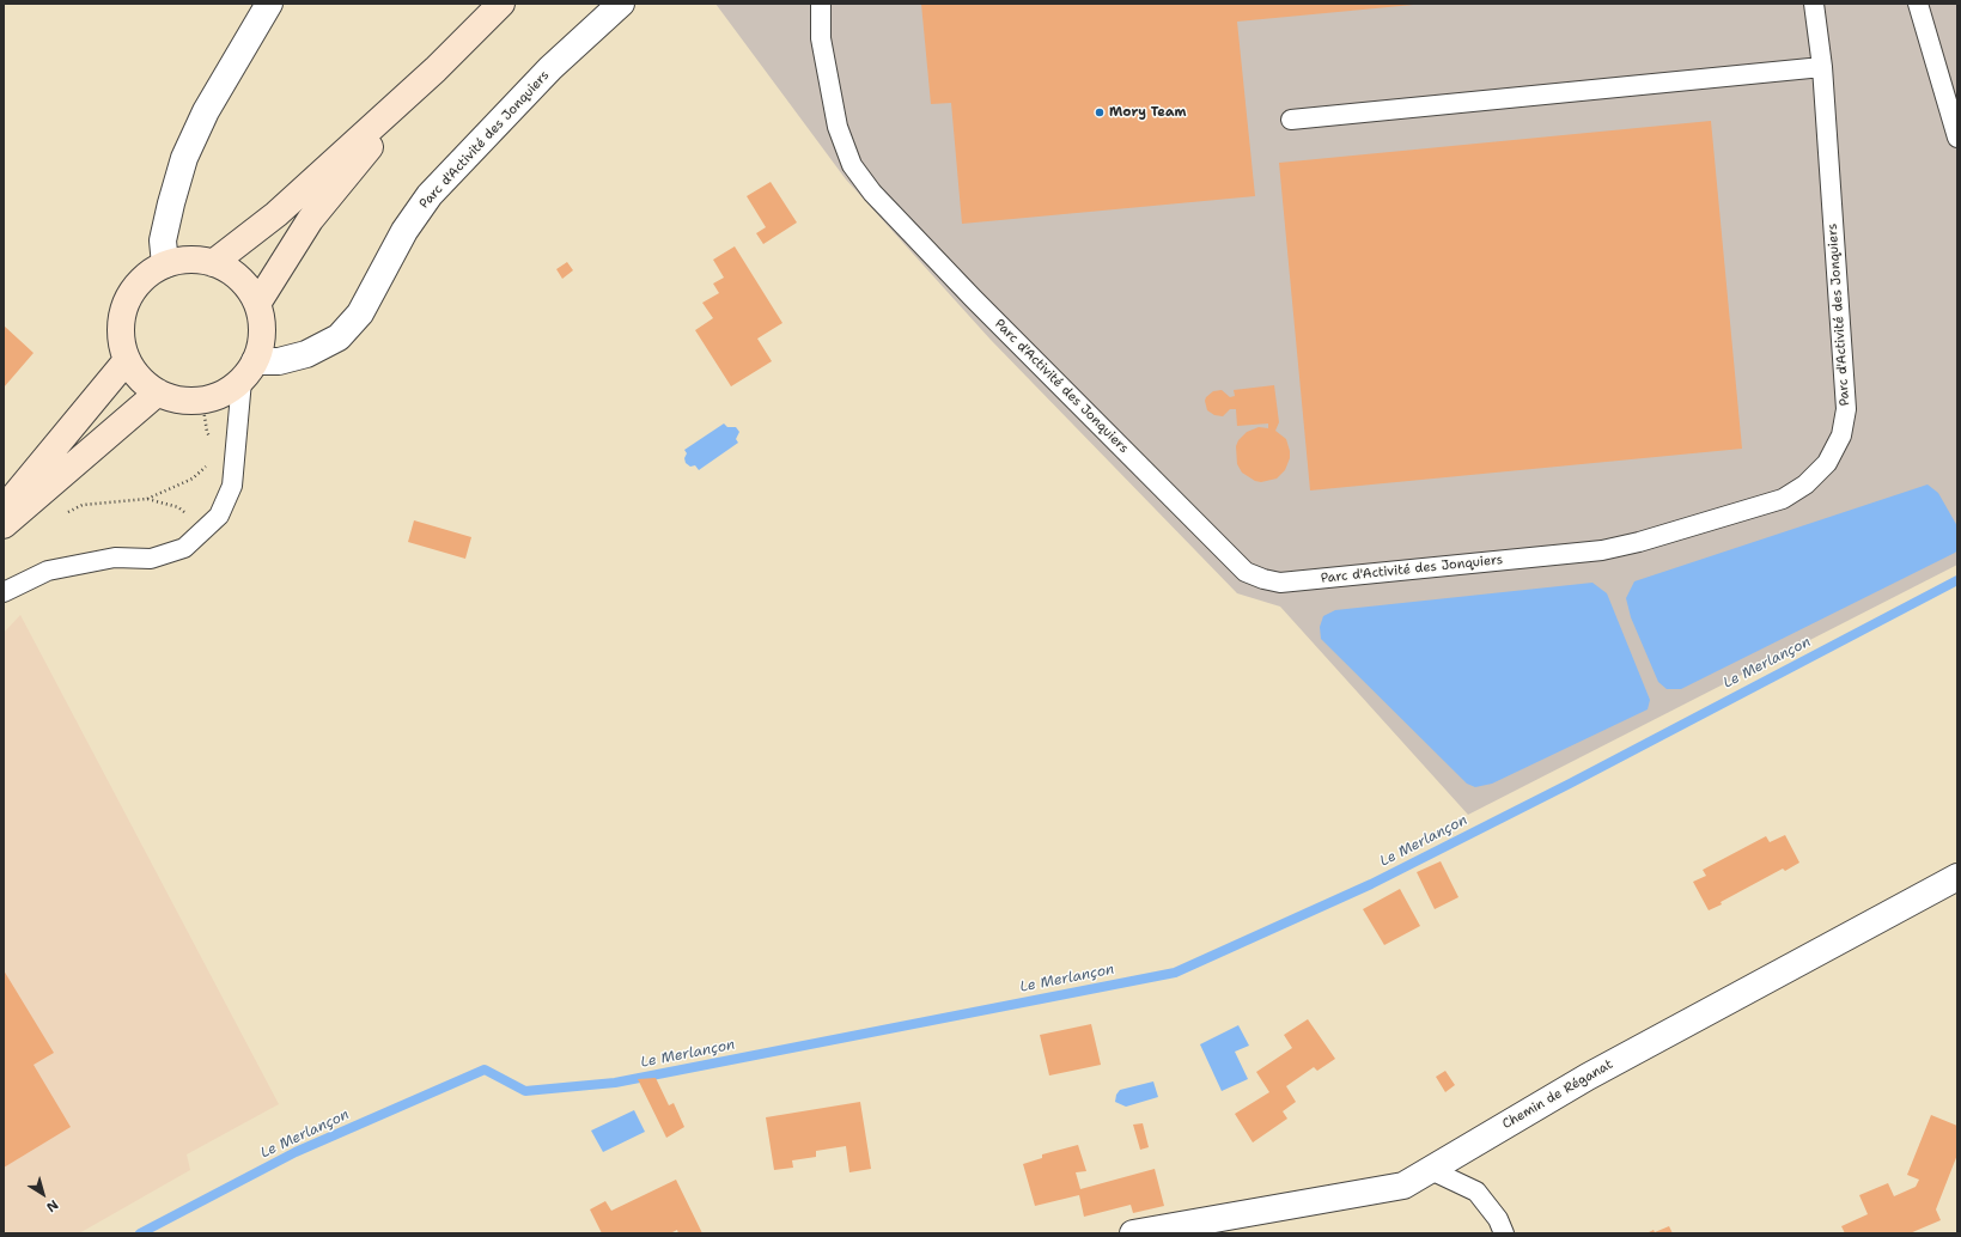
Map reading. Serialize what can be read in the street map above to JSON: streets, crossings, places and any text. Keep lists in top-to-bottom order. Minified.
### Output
{"streets":{"street":["Parc d'Activité des Jonquiers","Chemin de Réganat"]},"water":["Le Merlançon"],"places":["Mory Team"],"north":"bottom right"}
